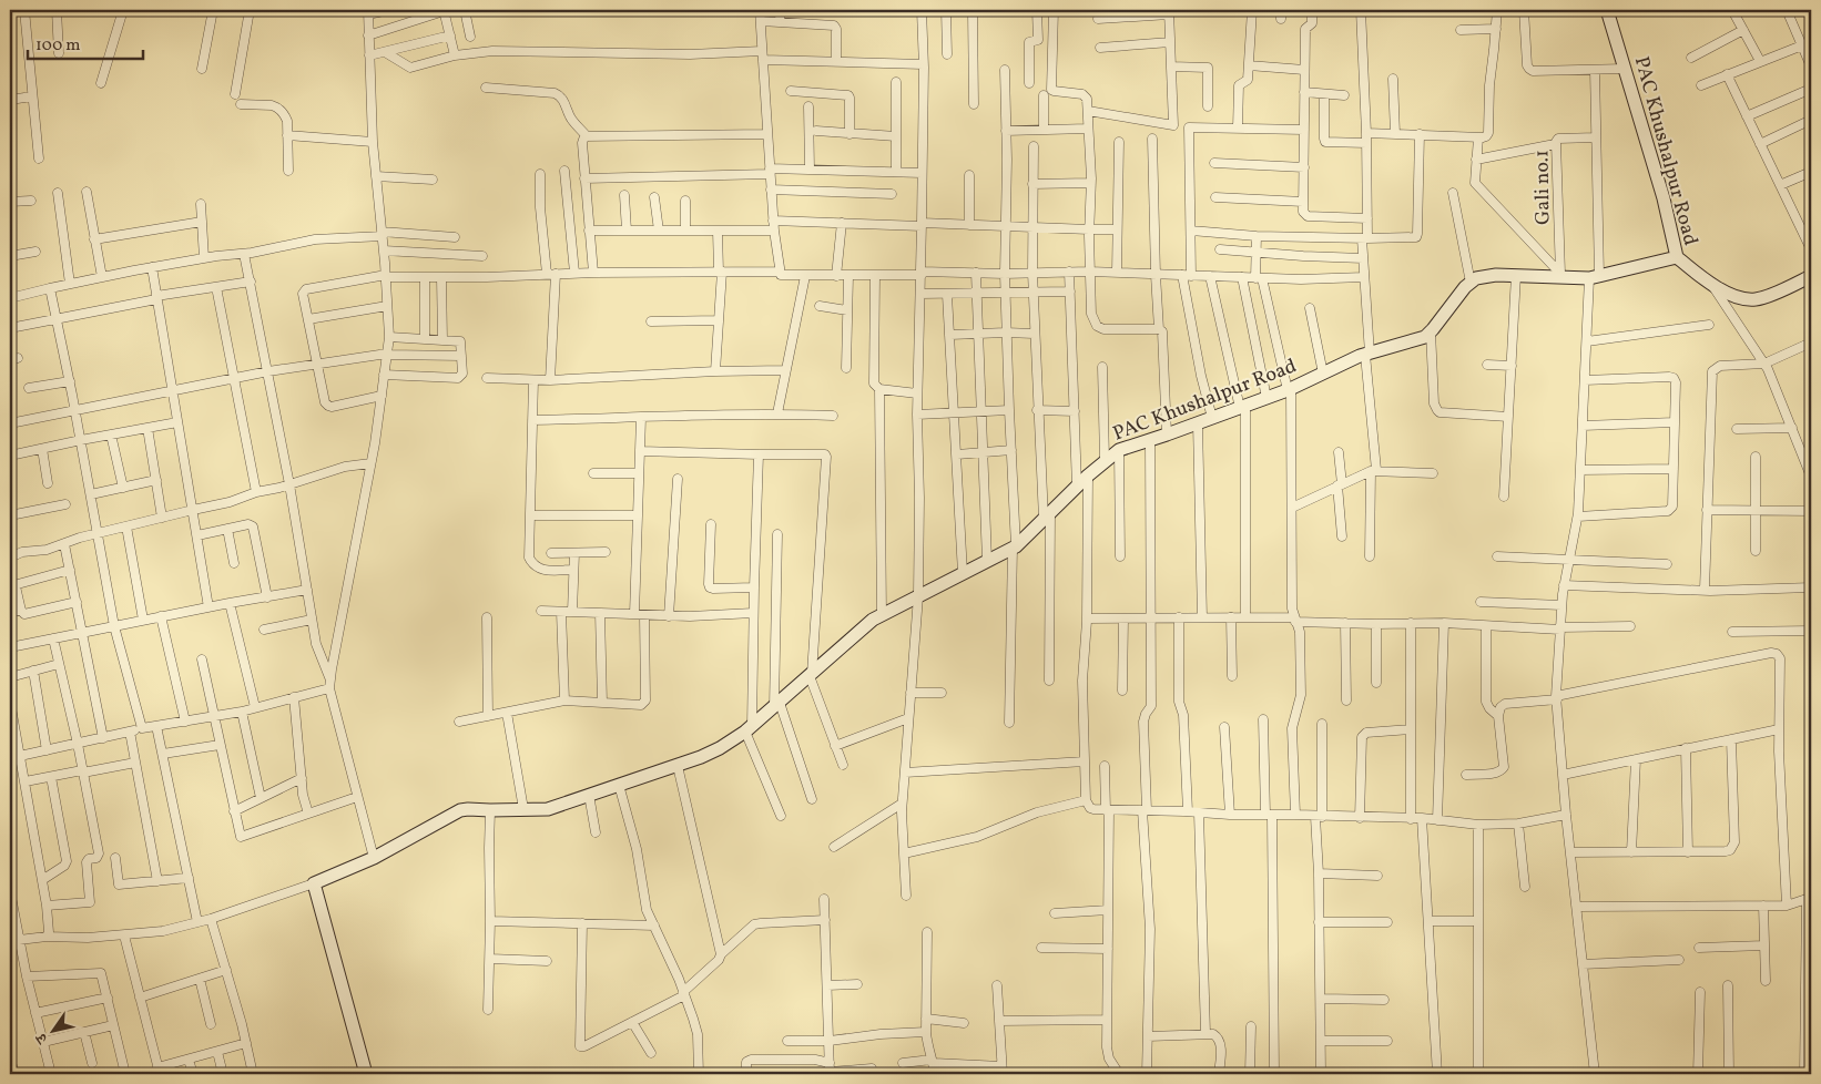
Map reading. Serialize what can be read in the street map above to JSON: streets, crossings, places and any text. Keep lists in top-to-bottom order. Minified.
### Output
{"streets":{"main road":["PAC Khushalpur Road"],"street":["Gali no.1"]},"crossings":[["PAC Khushalpur Road","Gali no.1"]],"scale_bar":"100 m","north":"bottom left"}
